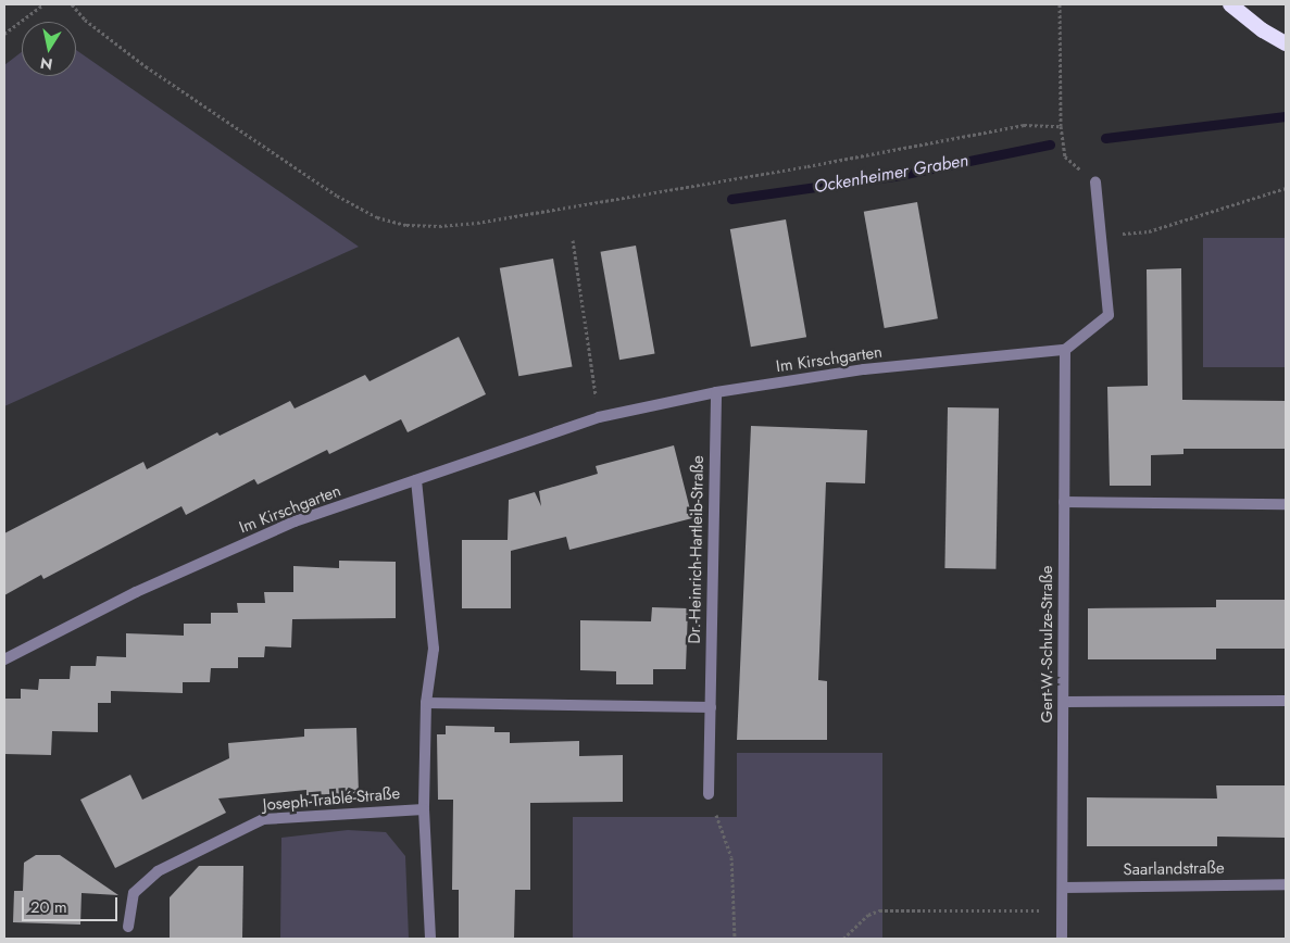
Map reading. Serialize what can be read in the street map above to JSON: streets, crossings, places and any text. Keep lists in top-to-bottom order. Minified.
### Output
{"streets":{"street":["Im Kirschgarten","Dr.-Heinrich-Hartleib-Straße","Gert-W.-Schulze-Straße","Joseph-Trablé-Straße","Saarlandstraße"]},"crossings":[["Im Kirschgarten","Dr.-Heinrich-Hartleib-Straße"],["Im Kirschgarten","Gert-W.-Schulze-Straße"],["Im Kirschgarten","Joseph-Trablé-Straße"],["Gert-W.-Schulze-Straße","Saarlandstraße"]],"water":["Ockenheimer Graben"],"scale_bar":"20 m","north":"bottom"}
